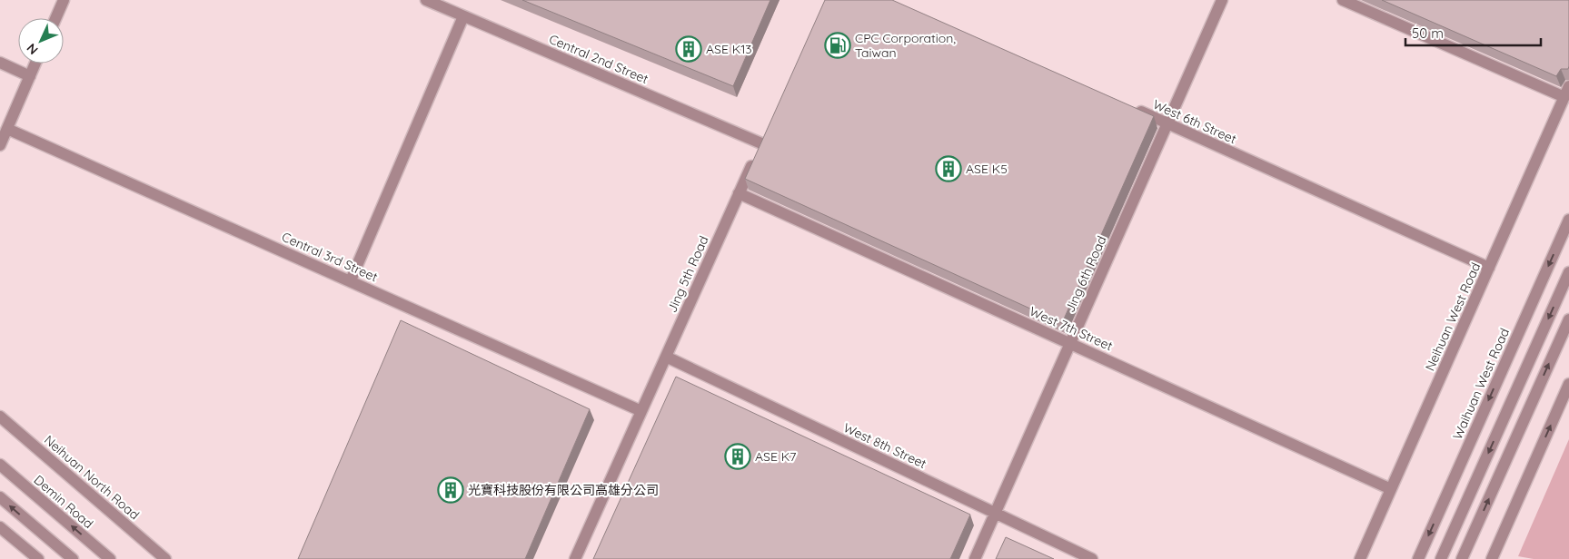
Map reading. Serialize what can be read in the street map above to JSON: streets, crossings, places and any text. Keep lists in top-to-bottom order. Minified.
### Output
{"streets":{"street":["Central 2nd Street","West 6th Street","Central 3rd Street","Jing 5th Road","Jing 6th Road","Neihuan West Road","West 7th Street","Waihuan West Road","West 8th Street","Neihuan North Road","Demin Road"]},"crossings":[["Central 2nd Street","Jing 5th Road"],["West 6th Street","Jing 6th Road"],["West 6th Street","Neihuan West Road"],["Central 3rd Street","Jing 5th Road"],["Jing 5th Road","West 7th Street"],["Jing 5th Road","West 8th Street"],["Jing 6th Road","West 7th Street"],["Jing 6th Road","West 8th Street"],["Neihuan West Road","West 7th Street"]],"places":{"fuel station":["CPC Corporation, Taiwan"],"building":["ASE K13","ASE K5","ASE K7","光寶科技股份有限公司高雄分公司"]},"scale_bar":"50 m","north":"bottom left"}
